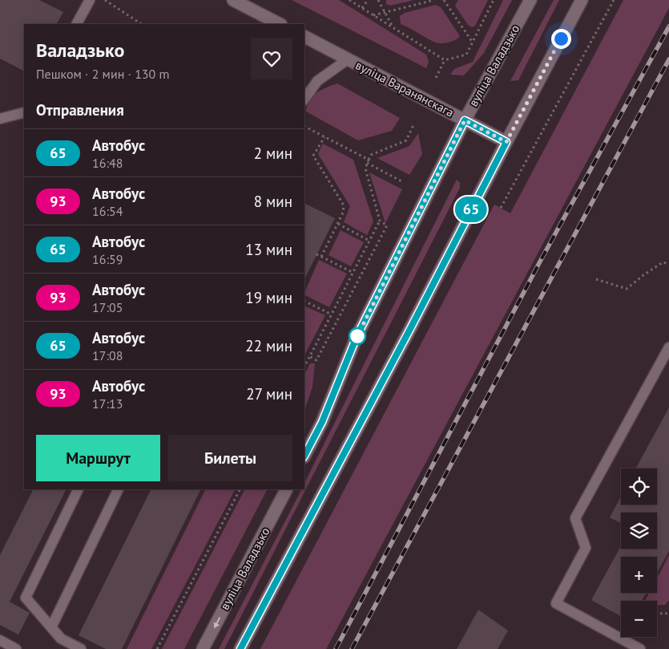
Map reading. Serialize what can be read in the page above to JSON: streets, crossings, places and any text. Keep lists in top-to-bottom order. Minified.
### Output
{"streets":{"main road":["вуліца Валадзько","вуліца Варанянскага"]},"crossings":[["вуліца Валадзько","вуліца Варанянскага"]],"lines":["bus line 65"],"page":{"on_map":"65","heading":[["Валадзько","Пешком · 2 мин · 130 m"],"Отправления"],"list":[{"mark":"65","name":"Автобус","note":"16:48","value":"2 мин"},{"mark":"93","name":"Автобус","note":"16:54","value":"8 мин"},{"mark":"65","name":"Автобус","note":"16:59","value":"13 мин"},{"mark":"93","name":"Автобус","note":"17:05","value":"19 мин"},{"mark":"65","name":"Автобус","note":"17:08","value":"22 мин"},{"mark":"93","name":"Автобус","note":"17:13","value":"27 мин"}],"buttons":["Маршрут","Билеты"],"map_buttons":["+","−"]}}
